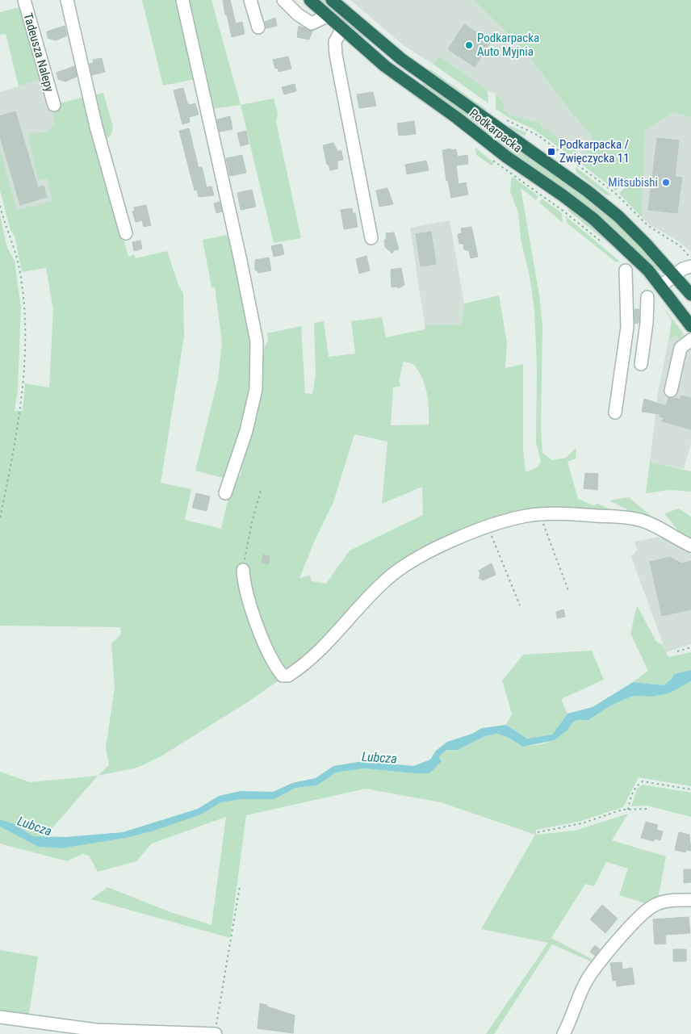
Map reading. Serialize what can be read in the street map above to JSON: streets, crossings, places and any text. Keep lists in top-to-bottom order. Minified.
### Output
{"streets":{"highway":["Podkarpacka"],"street":["Tadeusza Nalepy"]},"water":["Lubcza"],"places":{"other":["Podkarpacka Auto Myjnia","Mitsubishi"],"transit":["Podkarpacka / Zwięczycka 11"]}}
